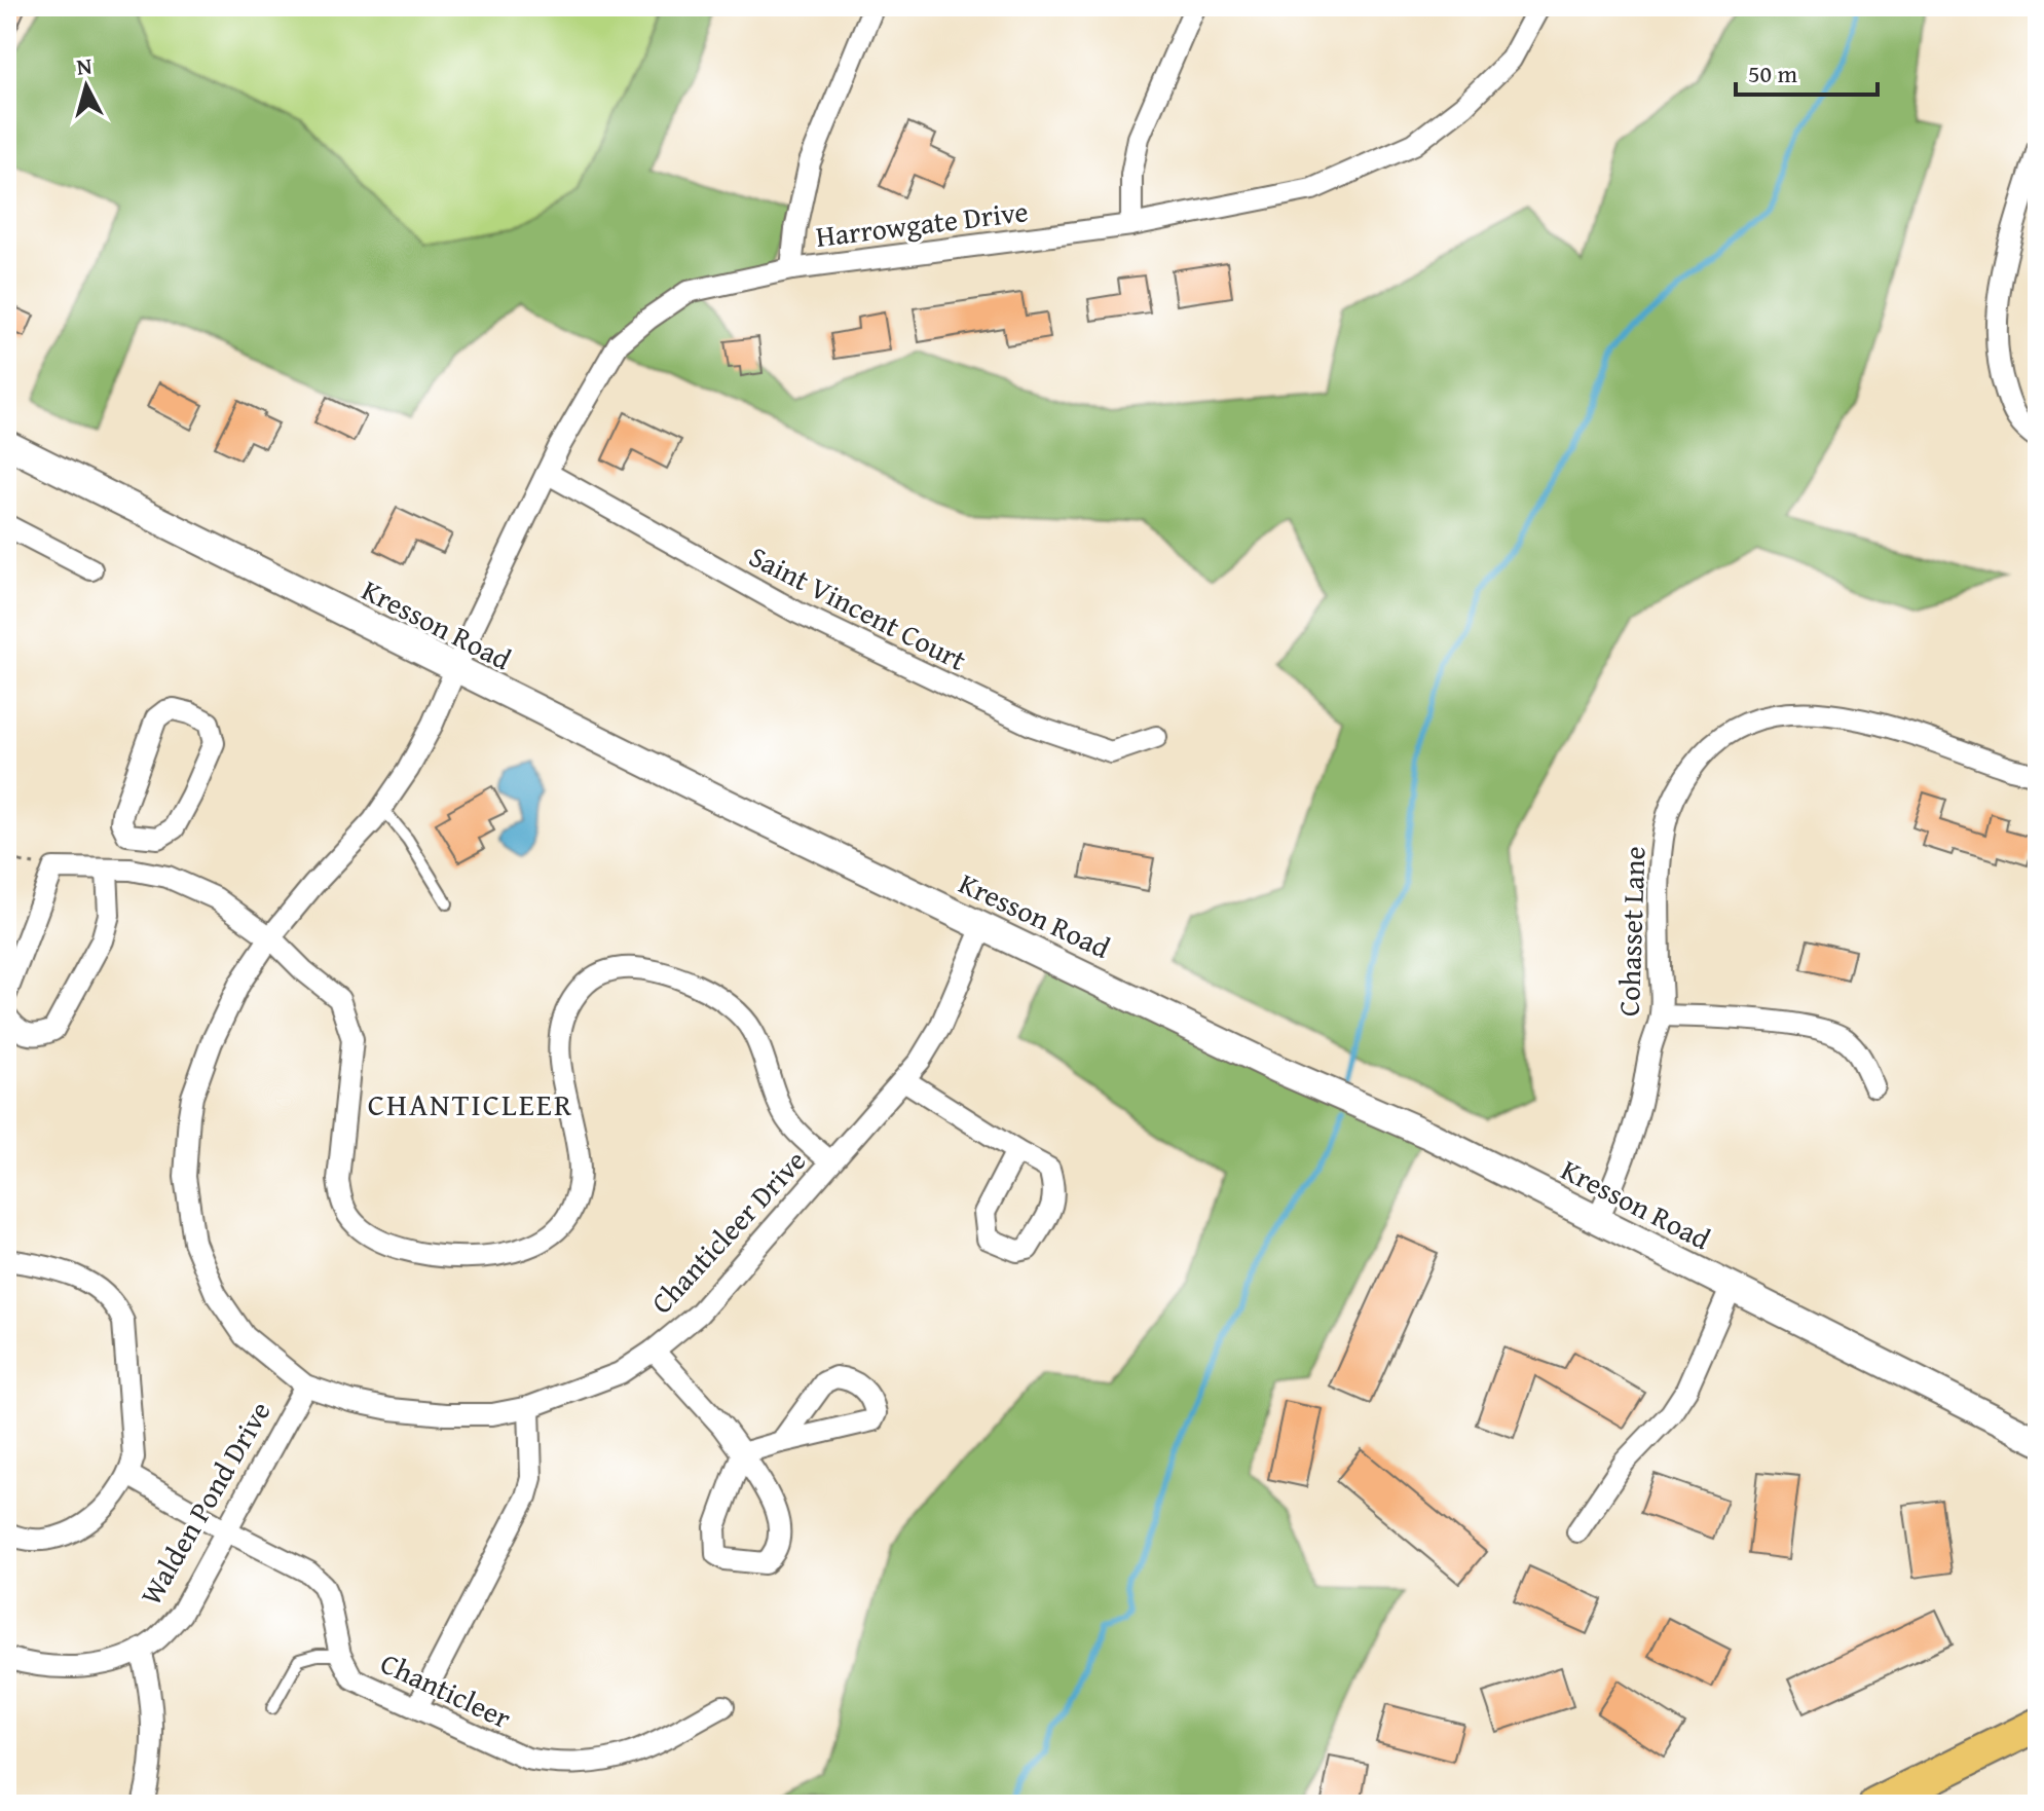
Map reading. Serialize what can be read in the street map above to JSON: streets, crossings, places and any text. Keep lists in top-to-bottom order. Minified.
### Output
{"streets":{"street":["Harrowgate Drive","Saint Vincent Court","Kresson Road","Cohasset Lane","Chanticleer Drive","Walden Pond Drive","Chanticleer"]},"crossings":[["Harrowgate Drive","Saint Vincent Court"],["Harrowgate Drive","Kresson Road"],["Harrowgate Drive","Chanticleer Drive"],["Kresson Road","Cohasset Lane"],["Kresson Road","Chanticleer Drive"],["Chanticleer Drive","Walden Pond Drive"],["Walden Pond Drive","Chanticleer"]],"districts":["CHANTICLEER"],"scale_bar":"50 m","north":"top"}
